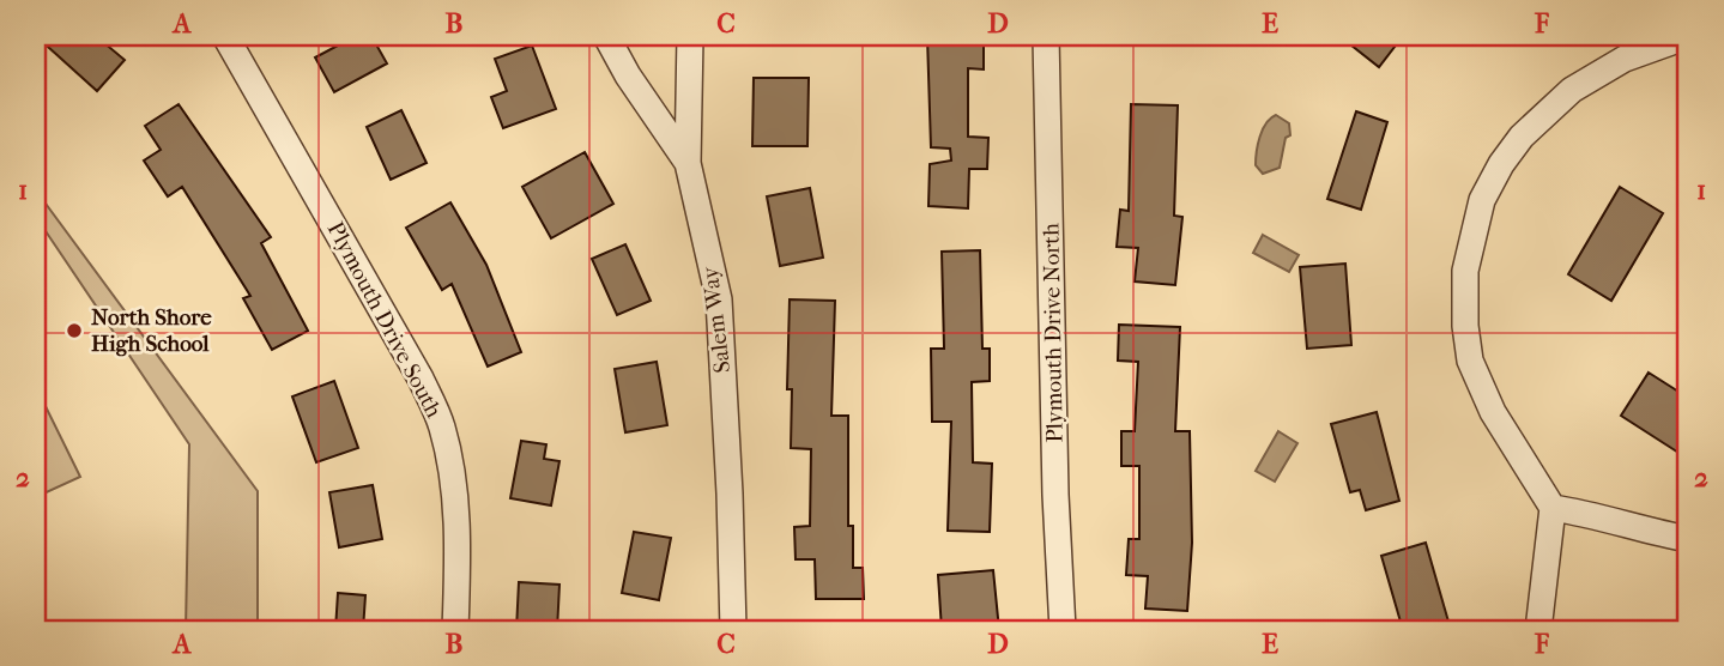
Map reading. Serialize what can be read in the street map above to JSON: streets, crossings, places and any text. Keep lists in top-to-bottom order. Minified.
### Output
{"streets":{"street":["Plymouth Drive South","Salem Way","Plymouth Drive North"]},"places":["North Shore High School"],"grid":{"columns":["A","B","C","D","E","F"],"rows":["1","2"]}}
